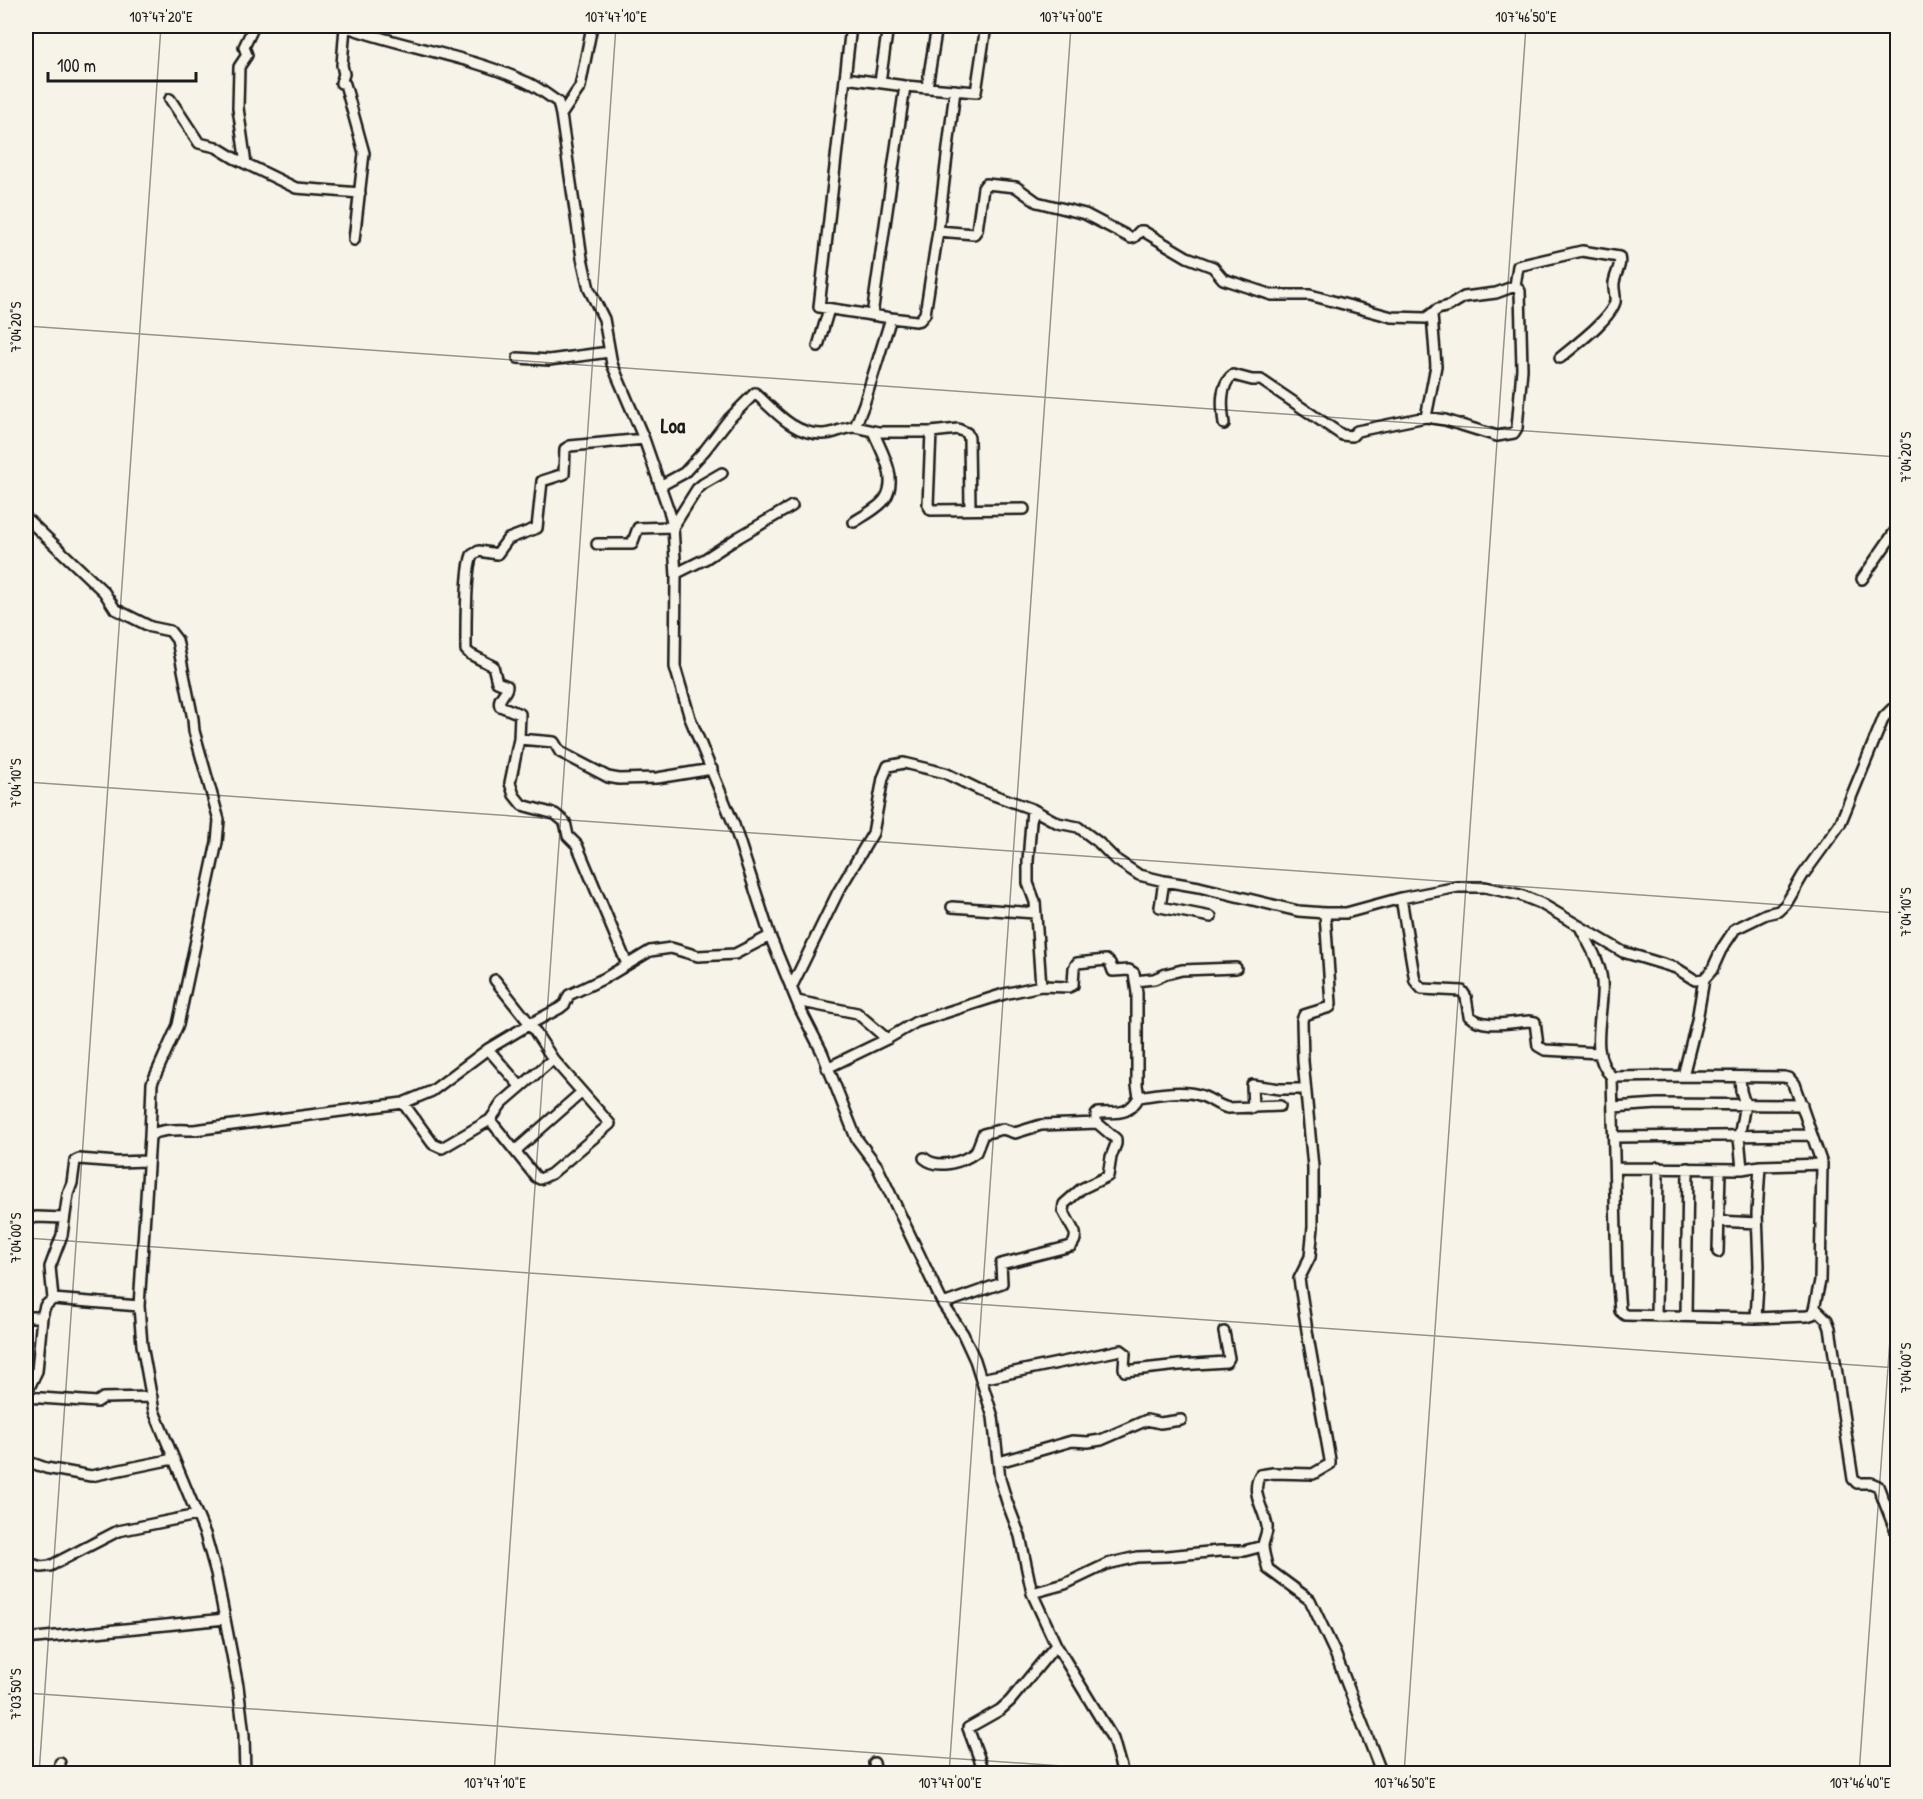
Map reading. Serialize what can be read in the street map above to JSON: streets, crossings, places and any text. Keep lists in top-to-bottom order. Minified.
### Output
{"districts":["Loa"],"scale_bar":"100 m","coordinates":["107°47'20\"E","107°47'10\"E","107°47'00\"E","107°46'50\"E","7°04'20\"S","7°04'10\"S","7°04'00\"S","7°03'50\"S","107°46'40\"E"]}
